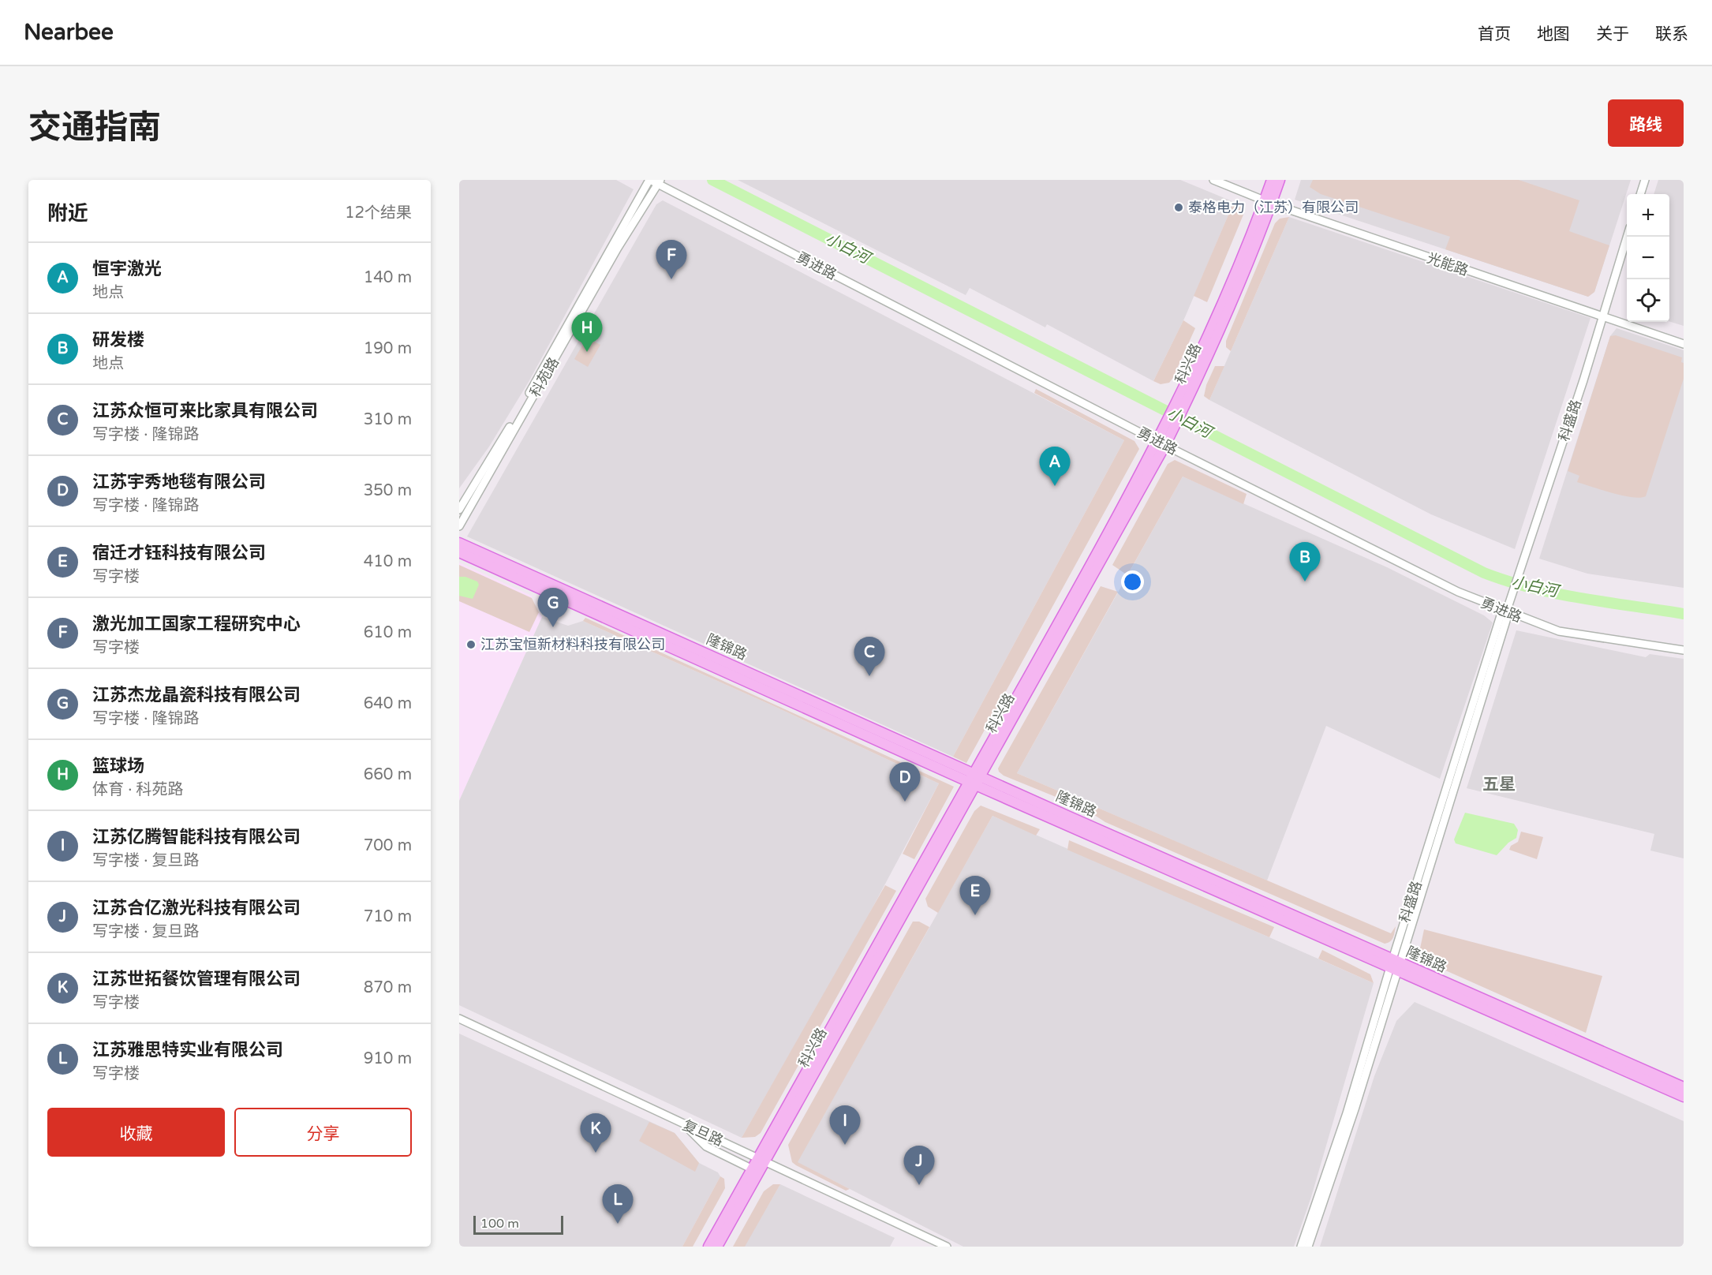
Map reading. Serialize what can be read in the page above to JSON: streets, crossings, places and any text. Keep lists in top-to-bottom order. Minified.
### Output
{"streets":{"main road":["科兴路","隆锦路"],"street":["光能路","勇进路","科苑路","科盛路","复旦路"]},"crossings":[["光能路","科兴路"],["光能路","科盛路"],["勇进路","科兴路"],["勇进路","科苑路"],["勇进路","科盛路"],["科兴路","隆锦路"],["科兴路","复旦路"],["科盛路","隆锦路"]],"districts":["五星"],"water":["小白河"],"places":["泰格电力（江苏）有限公司","江苏宝恒新材料科技有限公司"],"scale_bar":"100 m","page":{"header":"Nearbee","nav":["首页","地图","关于","联系"],"title":"交通指南","buttons":["路线",["收藏","分享"]],"heading":["附近","12个结果"],"map_buttons":["+","−"],"pins":["F","H","A","B","G","C","D","E","I","K","J","L"],"list":[{"mark":"A","name":"恒宇激光","note":"地点","value":"140 m"},{"mark":"B","name":"研发楼","note":"地点","value":"190 m"},{"mark":"C","name":"江苏众恒可来比家具有限公司","note":"写字楼 · 隆锦路","value":"310 m"},{"mark":"D","name":"江苏宇秀地毯有限公司","note":"写字楼 · 隆锦路","value":"350 m"},{"mark":"E","name":"宿迁才钰科技有限公司","note":"写字楼","value":"410 m"},{"mark":"F","name":"激光加工国家工程研究中心","note":"写字楼","value":"610 m"},{"mark":"G","name":"江苏杰龙晶瓷科技有限公司","note":"写字楼 · 隆锦路","value":"640 m"},{"mark":"H","name":"篮球场","note":"体育 · 科苑路","value":"660 m"},{"mark":"I","name":"江苏亿腾智能科技有限公司","note":"写字楼 · 复旦路","value":"700 m"},{"mark":"J","name":"江苏合亿激光科技有限公司","note":"写字楼 · 复旦路","value":"710 m"},{"mark":"K","name":"江苏世拓餐饮管理有限公司","note":"写字楼","value":"870 m"},{"mark":"L","name":"江苏雅思特实业有限公司","note":"写字楼","value":"910 m"}],"scale":"100 m"}}
